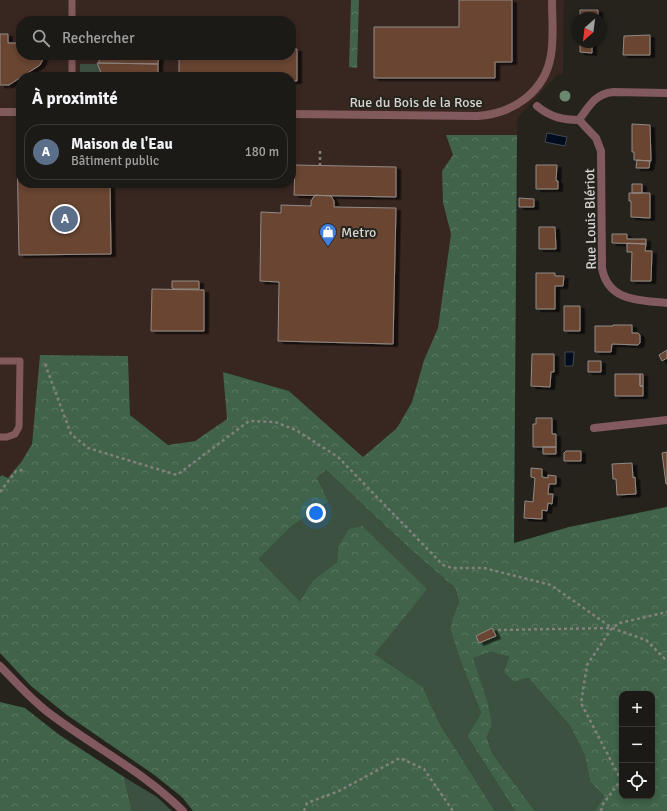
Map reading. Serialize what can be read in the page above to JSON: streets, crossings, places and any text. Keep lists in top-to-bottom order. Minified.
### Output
{"streets":{"street":["Rue du Bois de la Rose","Rue Louis Blériot"]},"places":{"shop":["Metro"]},"north":"bottom left","page":{"search":"Rechercher","heading":"À proximité","list":[{"mark":"A","name":"Maison de l'Eau","note":"Bâtiment public","value":"180 m"}],"pins":"A","map_buttons":["+","−"]}}
